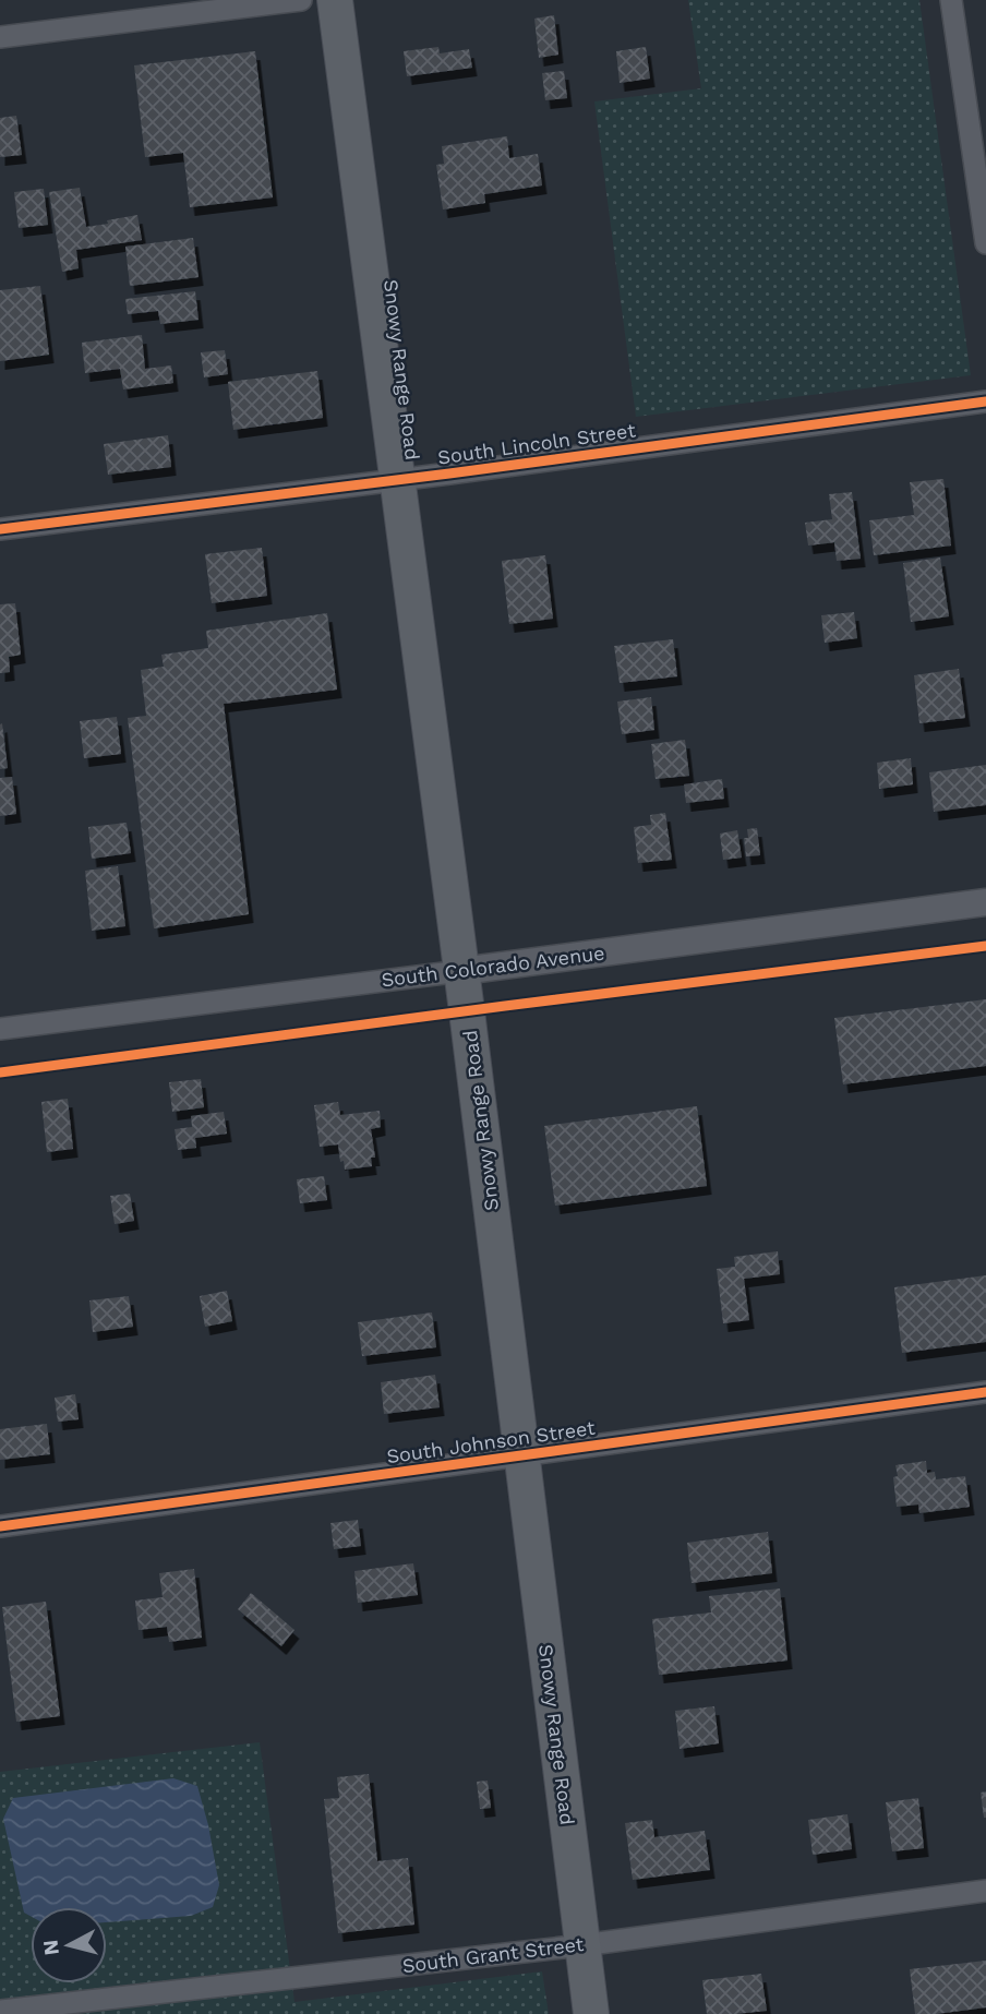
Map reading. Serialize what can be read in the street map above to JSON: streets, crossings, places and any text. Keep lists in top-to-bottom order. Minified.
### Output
{"streets":{"main road":["Snowy Range Road"],"street":["South Lincoln Street","South Colorado Avenue","South Johnson Street","South Grant Street"]},"crossings":[["Snowy Range Road","South Lincoln Street"],["Snowy Range Road","South Colorado Avenue"],["Snowy Range Road","South Johnson Street"],["Snowy Range Road","South Grant Street"]],"north":"left"}
